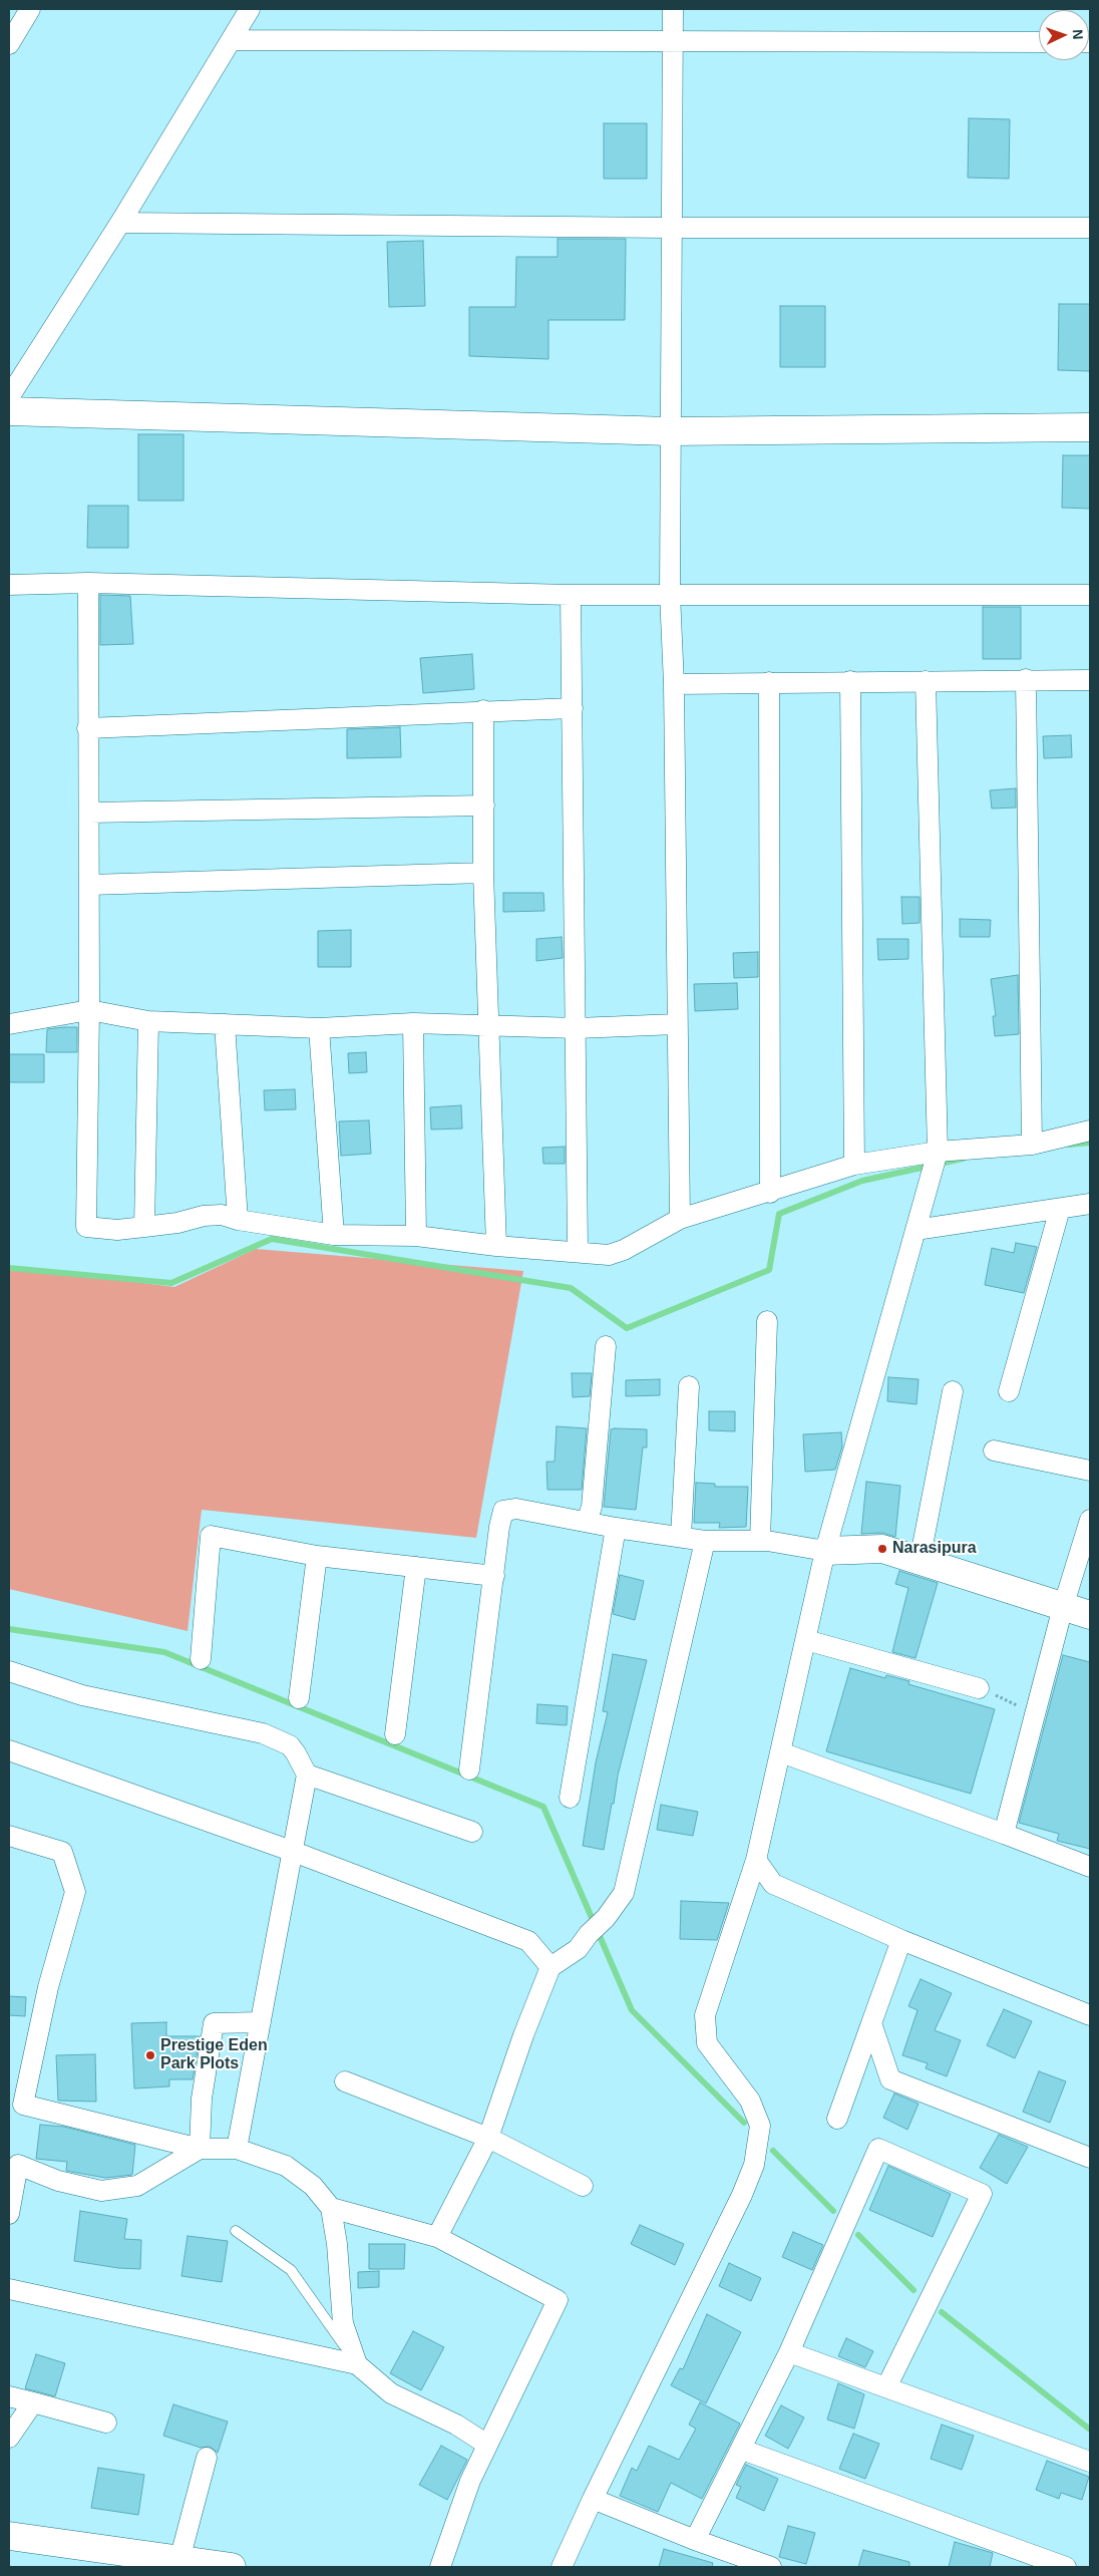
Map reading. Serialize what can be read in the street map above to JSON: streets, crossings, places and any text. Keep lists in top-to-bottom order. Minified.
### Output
{"places":["Narasipura","Prestige Eden Park Plots"],"north":"right"}
